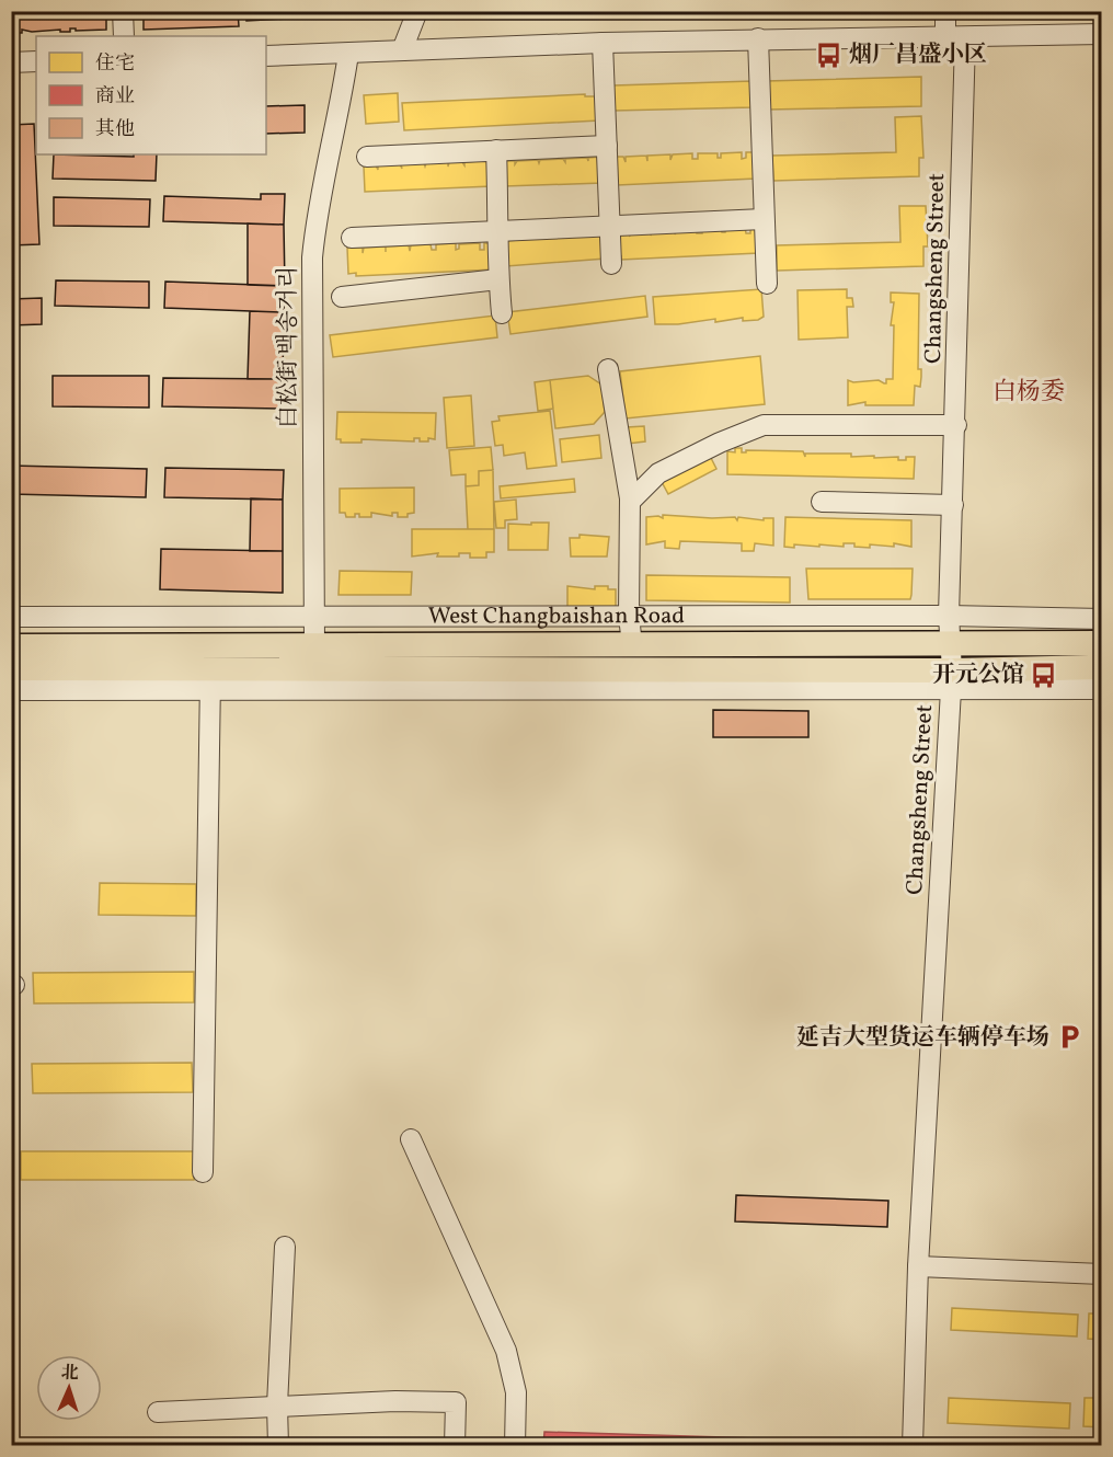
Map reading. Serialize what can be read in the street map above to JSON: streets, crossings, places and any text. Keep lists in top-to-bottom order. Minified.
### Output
{"streets":{"main road":["West Changbaishan Road"],"street":["Changsheng Street","白松街 백송거리"]},"crossings":[["Changsheng Street","West Changbaishan Road"],["白松街 백송거리","West Changbaishan Road"]],"districts":["白杨委"],"places":{"bus stop":["烟厂昌盛小区","开元公馆"],"parking":["延吉大型货运车辆停车场"]},"legend":["住宅","商业","其他"],"north":"top"}
